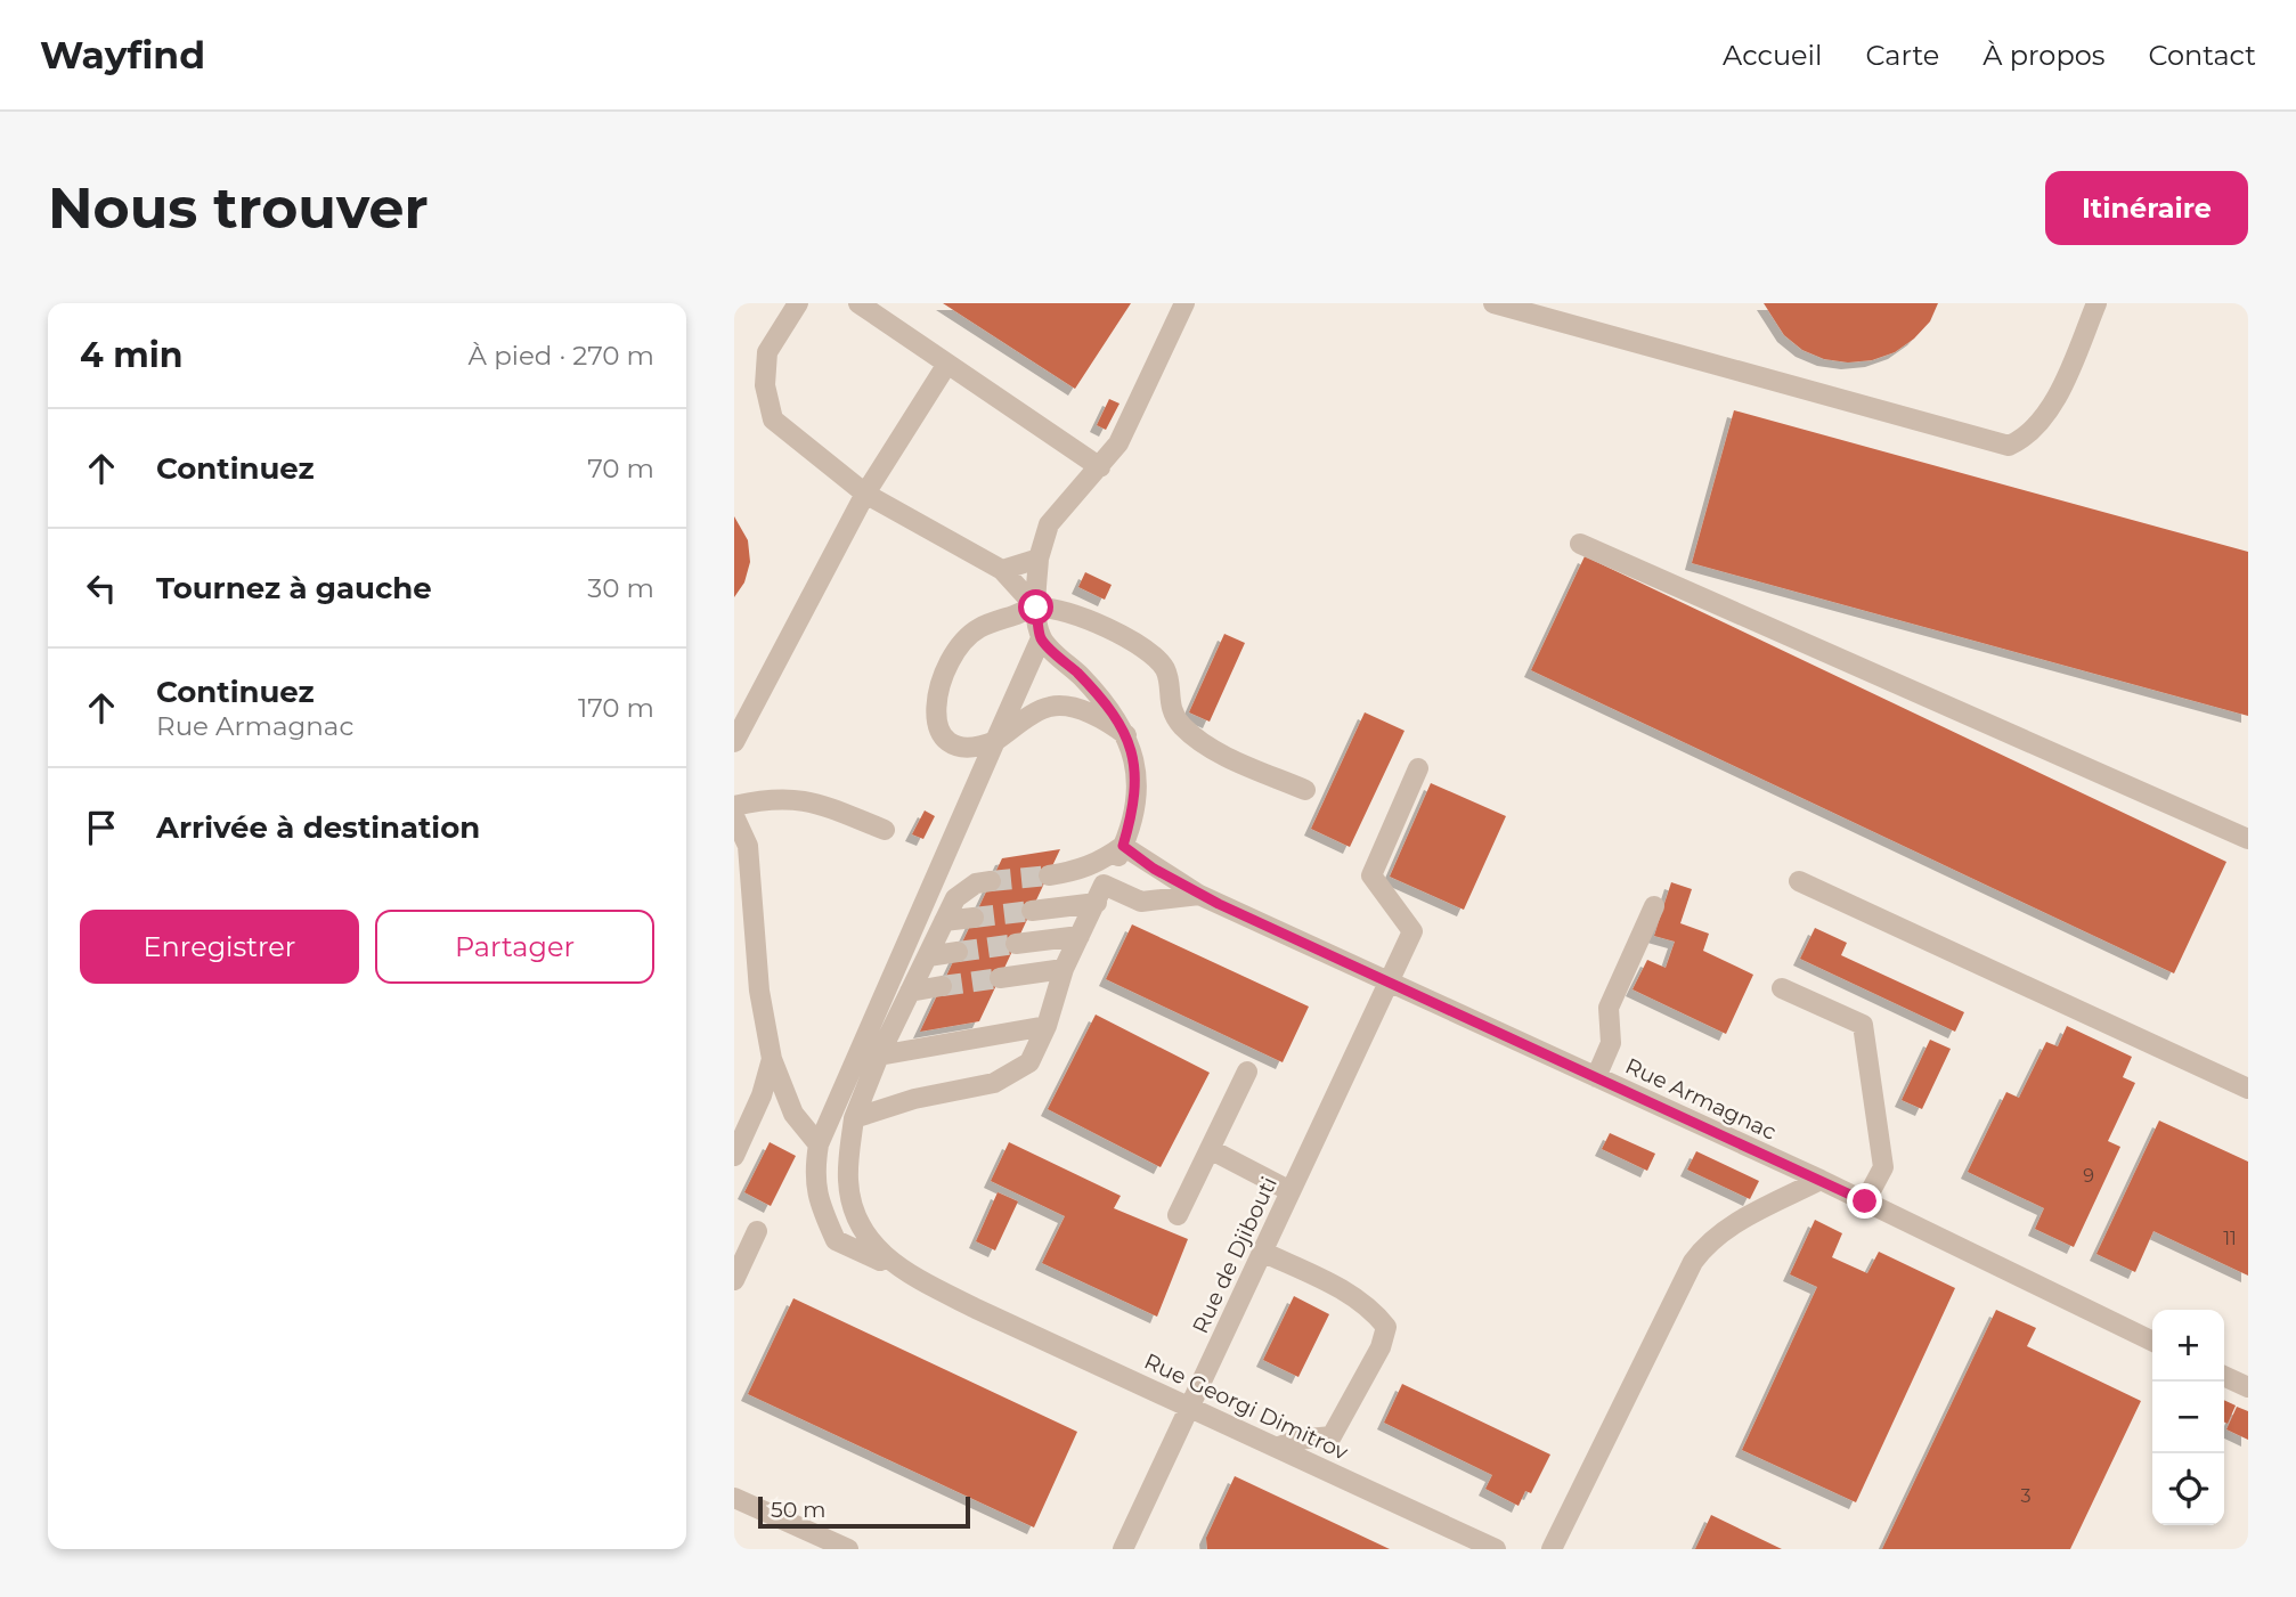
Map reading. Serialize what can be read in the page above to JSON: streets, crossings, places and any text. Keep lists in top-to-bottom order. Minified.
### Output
{"streets":{"street":["Rue Armagnac","Rue de Djibouti","Rue Georgi Dimitrov"]},"crossings":[["Rue Armagnac","Rue de Djibouti"],["Rue de Djibouti","Rue Georgi Dimitrov"]],"house_numbers":["9","11","3"],"scale_bar":"50 m","page":{"header":"Wayfind","nav":["Accueil","Carte","À propos","Contact"],"buttons":["Itinéraire",["Enregistrer","Partager"]],"title":"Nous trouver","heading":["4 min","À pied · 270 m"],"list":[["Continuez","70 m"],["Tournez à gauche","30 m"],["Continuez","Rue Armagnac","170 m"],"Arrivée à destination"],"map_buttons":["+","−"],"scale":"50 m"}}
